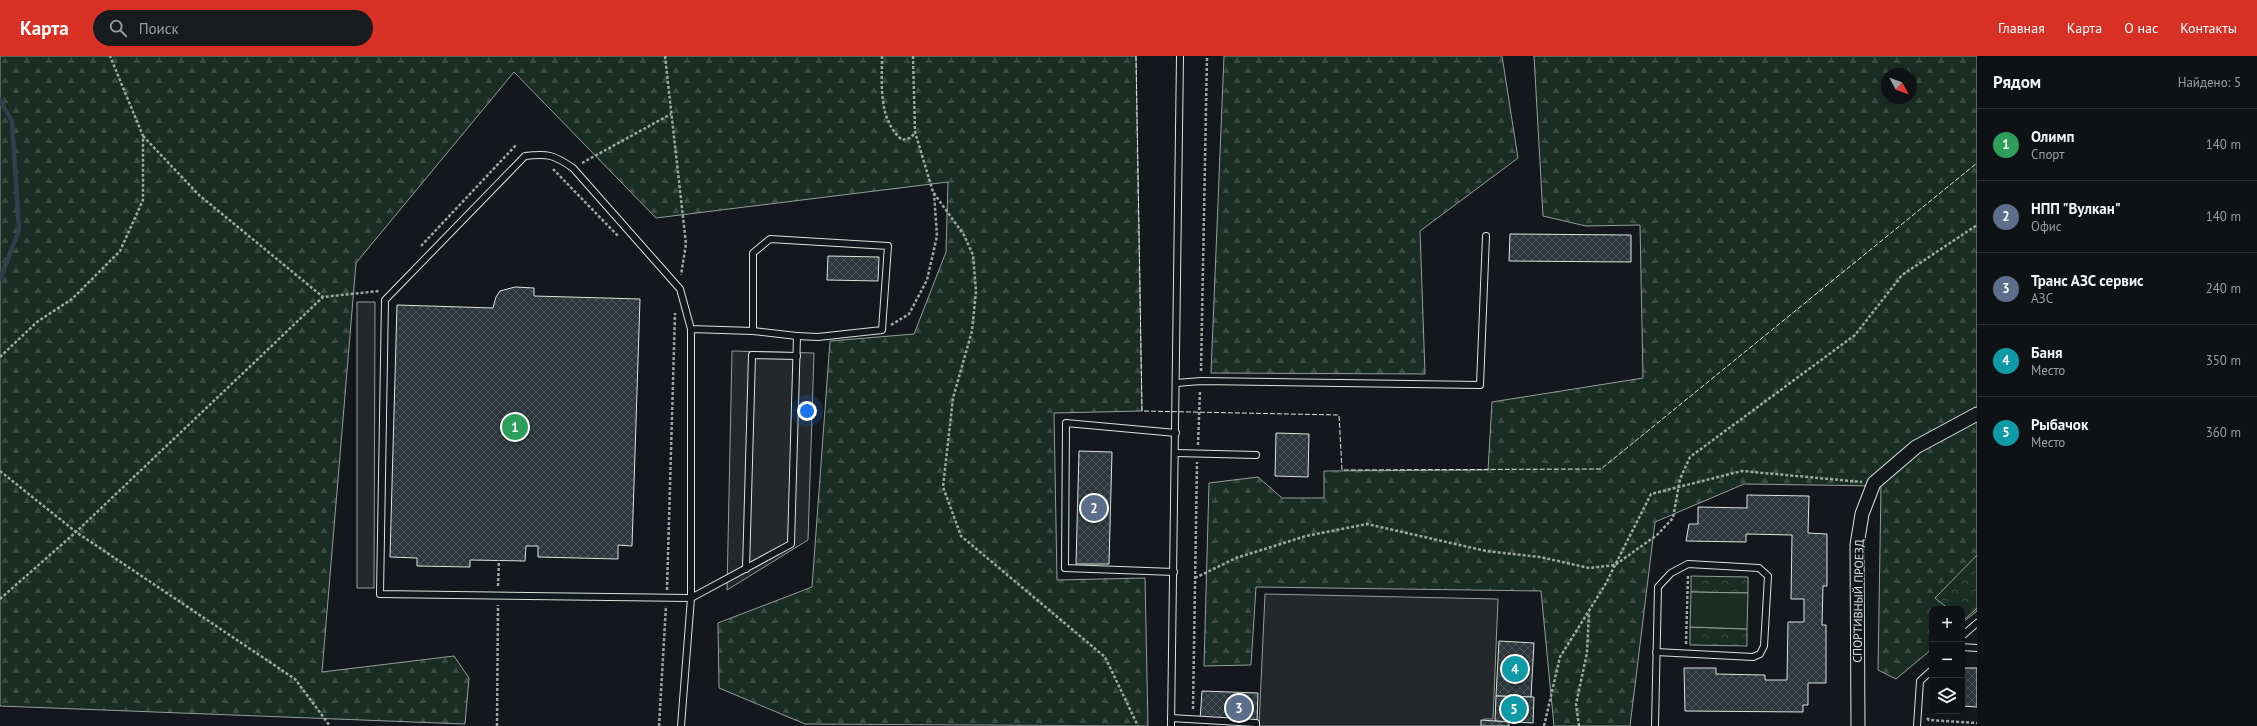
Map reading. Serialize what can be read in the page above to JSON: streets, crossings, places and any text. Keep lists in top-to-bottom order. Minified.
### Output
{"streets":{"street":["СПОРТИВНЫЙ ПРОЕЗД"]},"north":"bottom right","page":{"header":"Карта","search":"Поиск","nav":["Главная","Карта","О нас","Контакты"],"heading":["Рядом","Найдено: 5"],"list":[{"mark":"1","name":"Олимп","note":"Спорт","value":"140 m"},{"mark":"2","name":"НПП \"Вулкан\"","note":"Офис","value":"140 m"},{"mark":"3","name":"Транс АЗС сервис","note":"АЗС","value":"240 m"},{"mark":"4","name":"Баня","note":"Место","value":"350 m"},{"mark":"5","name":"Рыбачок","note":"Место","value":"360 m"}],"pins":["1","2","4","3","5"],"map_buttons":["+","−"]}}
